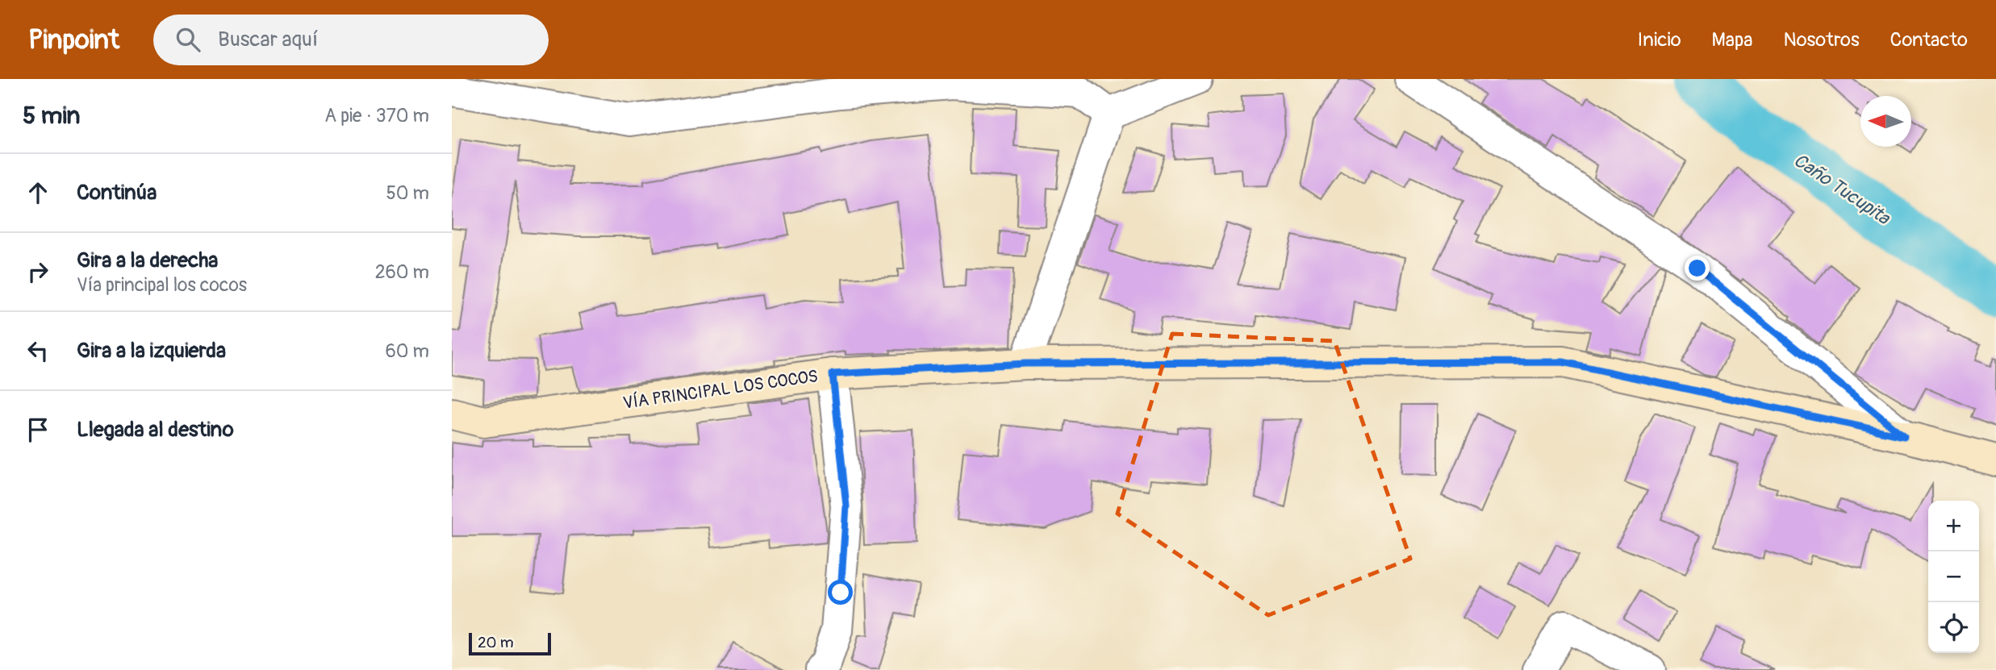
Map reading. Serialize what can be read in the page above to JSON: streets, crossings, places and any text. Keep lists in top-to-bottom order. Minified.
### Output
{"streets":{"street":["VÍA PRINCIPAL LOS COCOS"]},"water":["Caño Tucupita"],"scale_bar":"20 m","north":"left","page":{"header":"Pinpoint","search":"Buscar aquí","nav":["Inicio","Mapa","Nosotros","Contacto"],"heading":["5 min","A pie · 370 m"],"list":[["Continúa","50 m"],["Gira a la derecha","Vía principal los cocos","260 m"],["Gira a la izquierda","60 m"],"Llegada al destino"],"map_buttons":["+","−"],"scale":"20 m"}}
